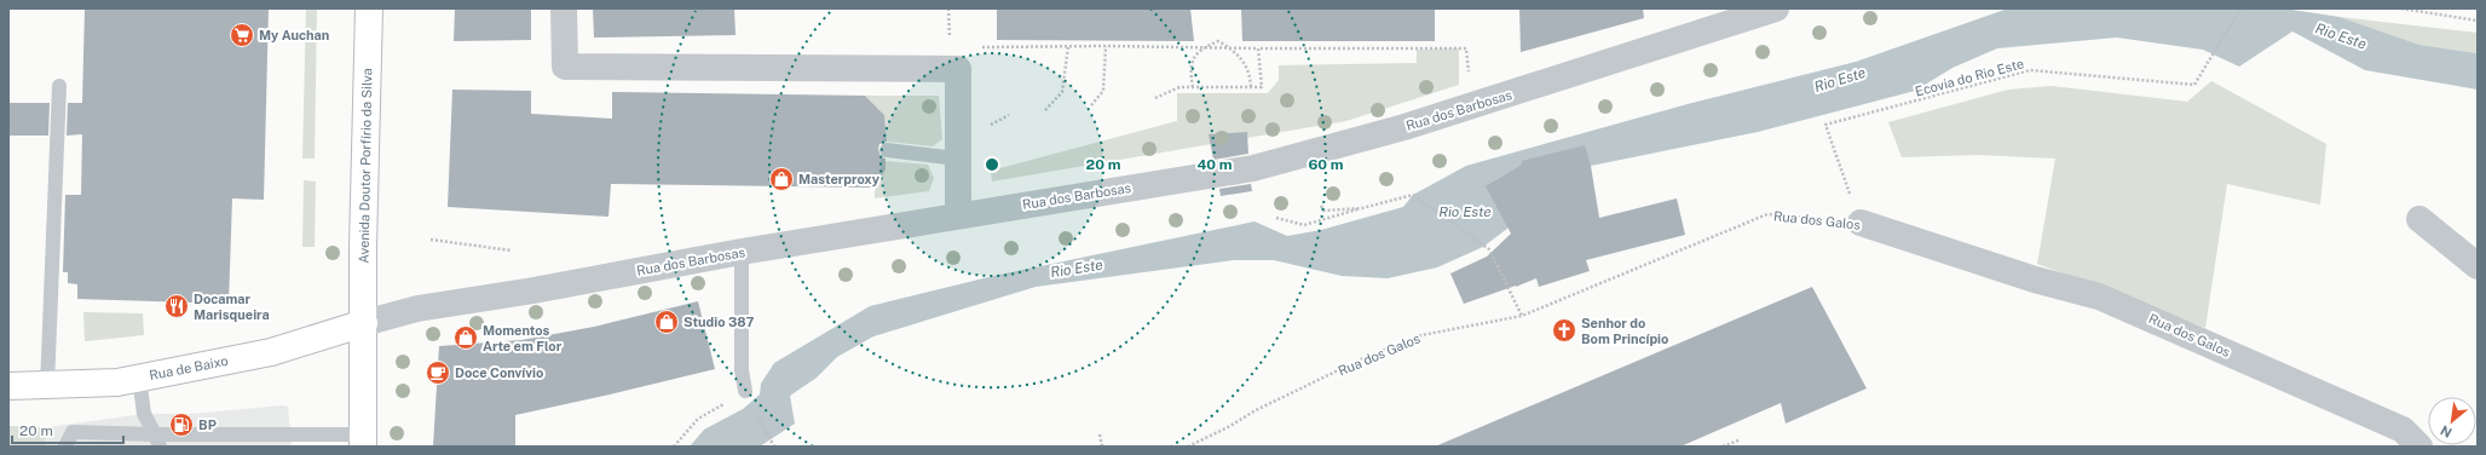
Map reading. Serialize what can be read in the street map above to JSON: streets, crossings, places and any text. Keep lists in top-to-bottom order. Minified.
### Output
{"streets":{"main road":["Avenida Doutor Porfírio da Silva","Rua de Baixo"],"street":["Rua dos Barbosas","Rua dos Galos"],"path":["Ecovia do Rio Este"]},"crossings":[["Ecovia do Rio Este","Rua dos Galos"],["Rua dos Barbosas","Avenida Doutor Porfírio da Silva"],["Rua dos Barbosas","Rua de Baixo"],["Avenida Doutor Porfírio da Silva","Rua de Baixo"]],"water":["Rio Este"],"places":{"supermarket":["My Auchan"],"shop":["Masterproxy","Studio 387","Momentos Arte em Flor"],"restaurant":["Docamar Marisqueira"],"church":["Senhor do Bom Princípio"],"cafe":["Doce Convívio"],"fuel station":["BP"]},"scale_bar":"20 m","north":"bottom left","rings":["20 m","40 m","60 m"]}
